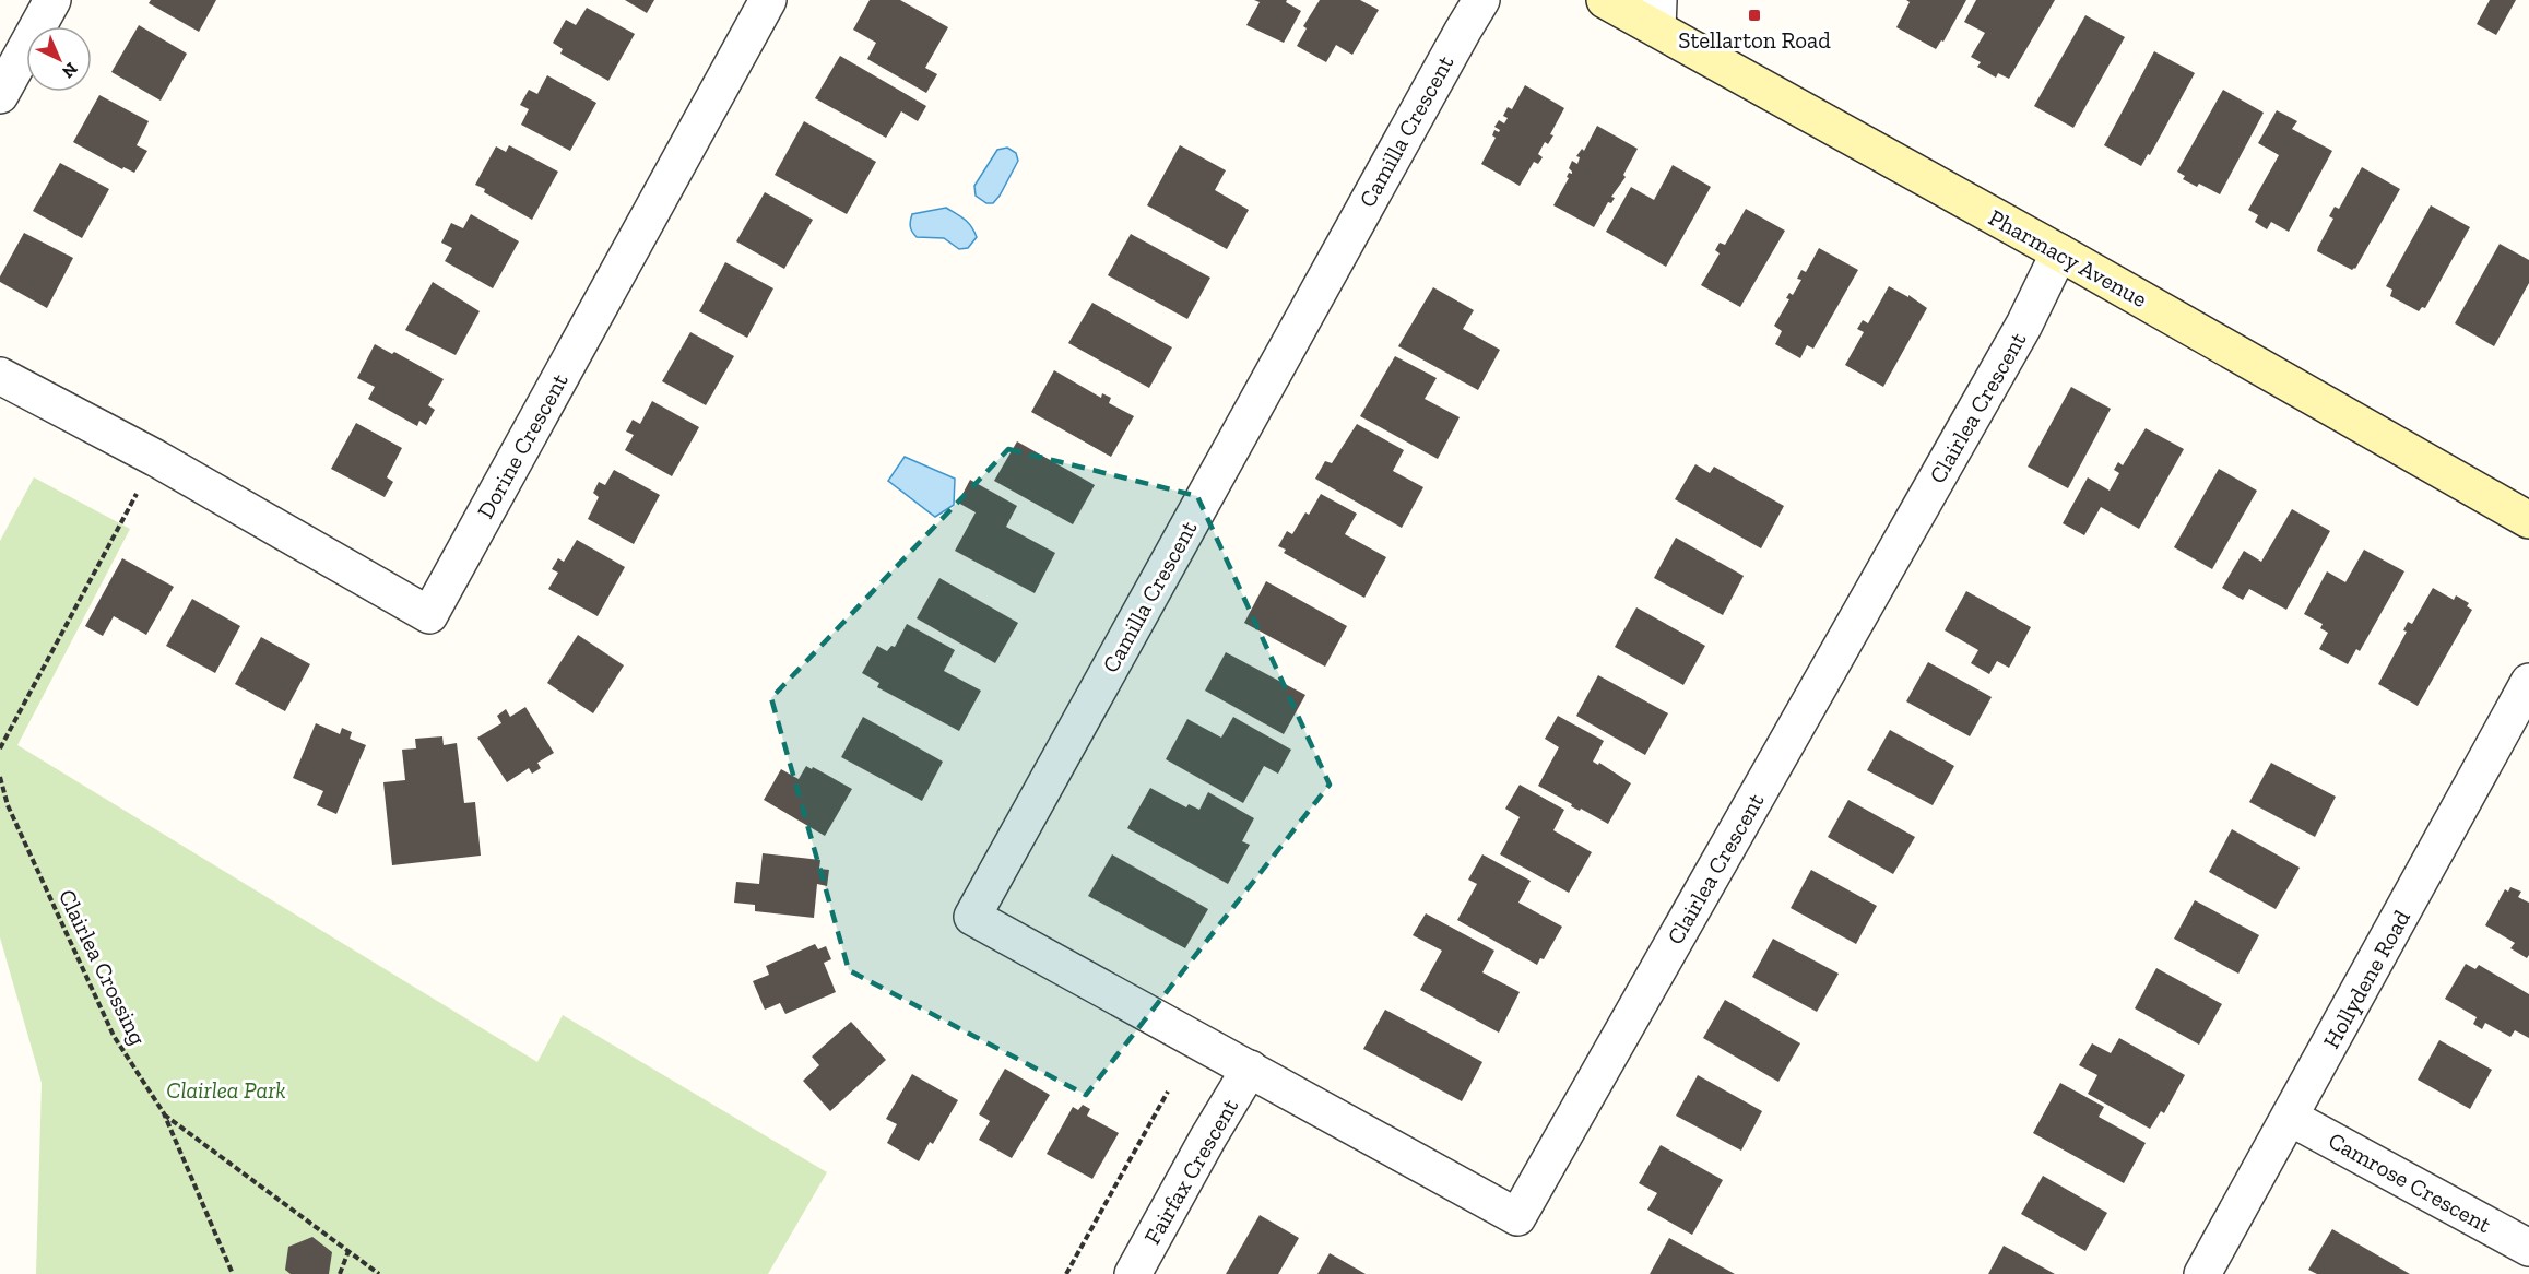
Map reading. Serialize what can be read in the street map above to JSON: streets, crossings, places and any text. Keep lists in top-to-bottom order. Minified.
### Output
{"streets":{"street":["Camilla Crescent","Pharmacy Avenue","Clairlea Crescent","Dorine Crescent","Hollydene Road","Fairfax Crescent","Camrose Crescent"],"path":["Clairlea Crossing"]},"crossings":[["Camilla Crescent","Clairlea Crescent"],["Camilla Crescent","Fairfax Crescent"],["Pharmacy Avenue","Clairlea Crescent"],["Clairlea Crescent","Fairfax Crescent"],["Hollydene Road","Camrose Crescent"]],"parks":["Clairlea Park"],"places":{"transit":["Stellarton Road"]},"north":"bottom right"}
